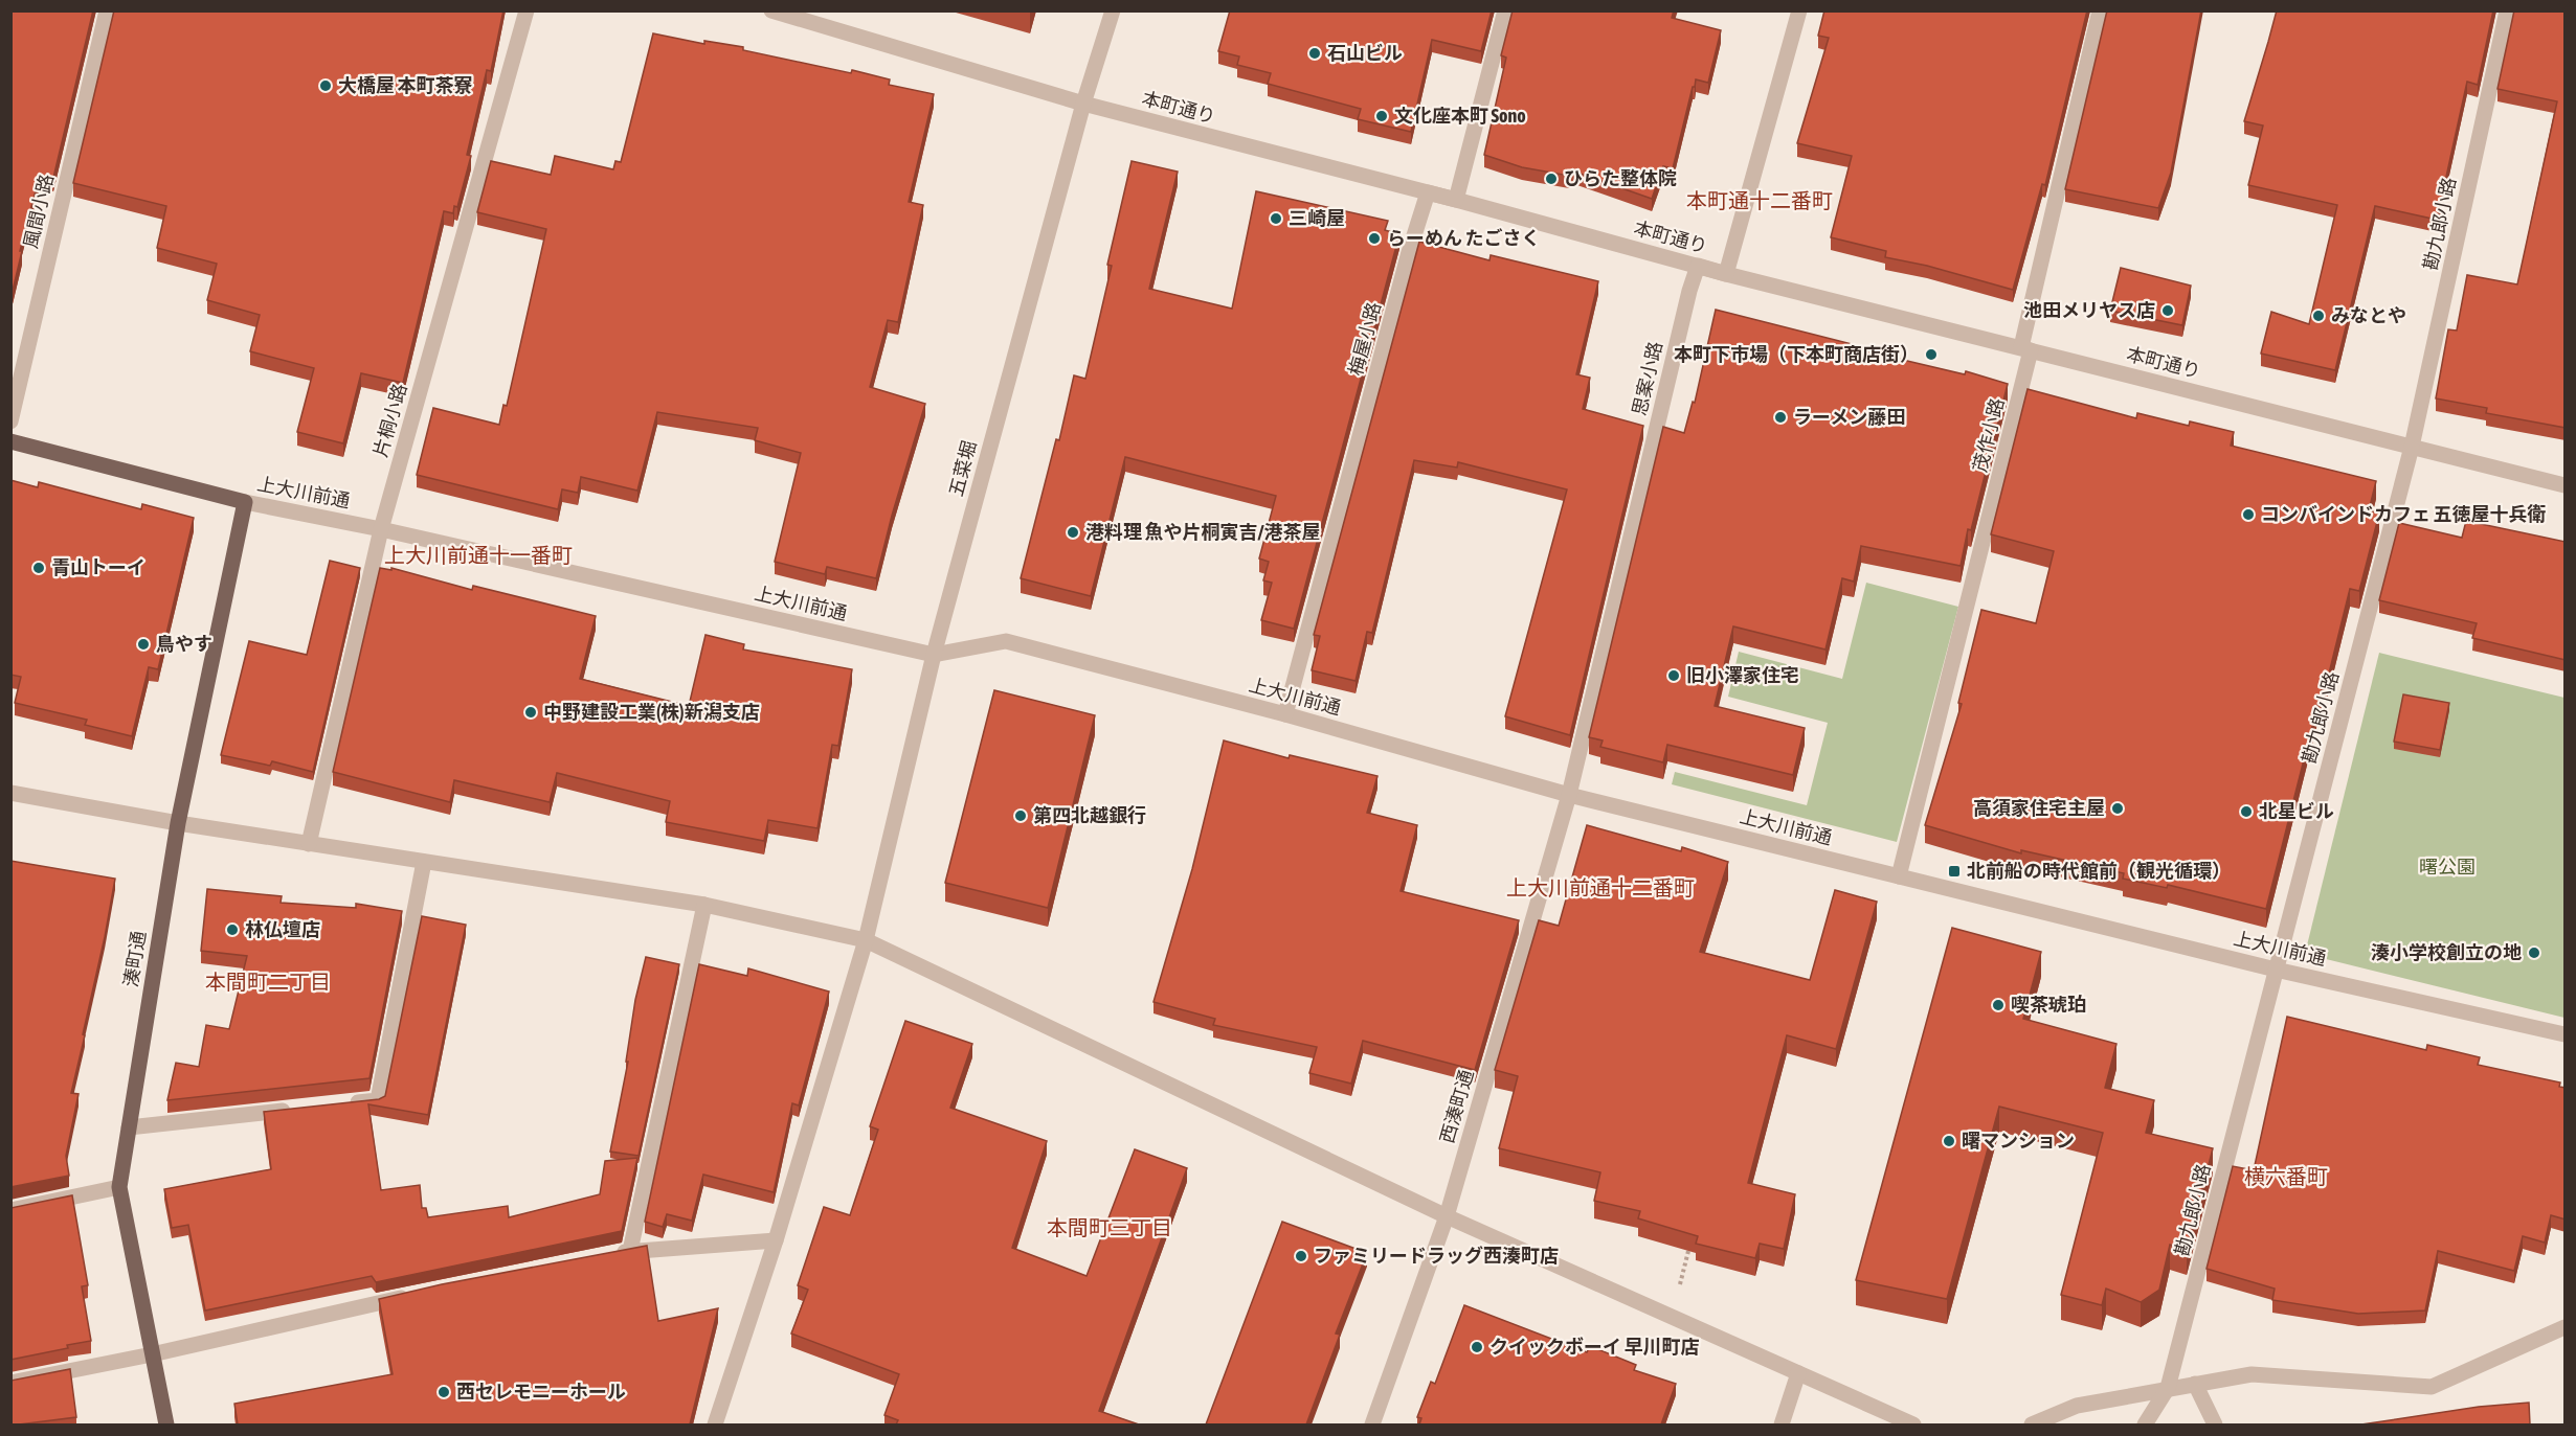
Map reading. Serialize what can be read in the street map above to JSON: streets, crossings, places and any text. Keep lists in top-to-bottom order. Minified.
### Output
{"streets":{"main road":["上大川前通","湊町通"],"street":["本町通り","風間小路","勘九郎小路","梅屋小路","思案小路","片桐小路","茂作小路","五菜堀","西湊町通"]},"crossings":[["本町通り","勘九郎小路"],["本町通り","梅屋小路"],["本町通り","思案小路"],["本町通り","茂作小路"],["本町通り","五菜堀"],["勘九郎小路","上大川前通"],["梅屋小路","上大川前通"],["思案小路","上大川前通"],["思案小路","西湊町通"],["片桐小路","上大川前通"],["茂作小路","上大川前通"],["五菜堀","上大川前通"],["上大川前通","湊町通"],["上大川前通","西湊町通"]],"districts":["本町通十二番町","上大川前通十一番町","上大川前通十二番町","本間町二丁目","横六番町","本間町三丁目"],"parks":["曙公園"],"places":{"other":["石山ビル","大橋屋 本町茶寮","文化座本町 Sono","ひらた整体院","三崎屋","らーめん たごさく","池田メリヤス店","みなとや","本町下市場（下本町商店街）","ラーメン藤田","コンバインドカフェ 五徳屋十兵衛","港料理 魚や片桐寅吉/港茶屋","青山トーイ","鳥やす","旧小澤家住宅","中野建設工業(株)新潟支店","高須家住宅主屋","北星ビル","第四北越銀行","林仏壇店","湊小学校創立の地","喫茶琥珀","曙マンション","ファミリードラッグ西湊町店","クイックボーイ 早川町店","西セレモニーホール"],"transit":["北前船の時代館前（観光循環）"]}}
